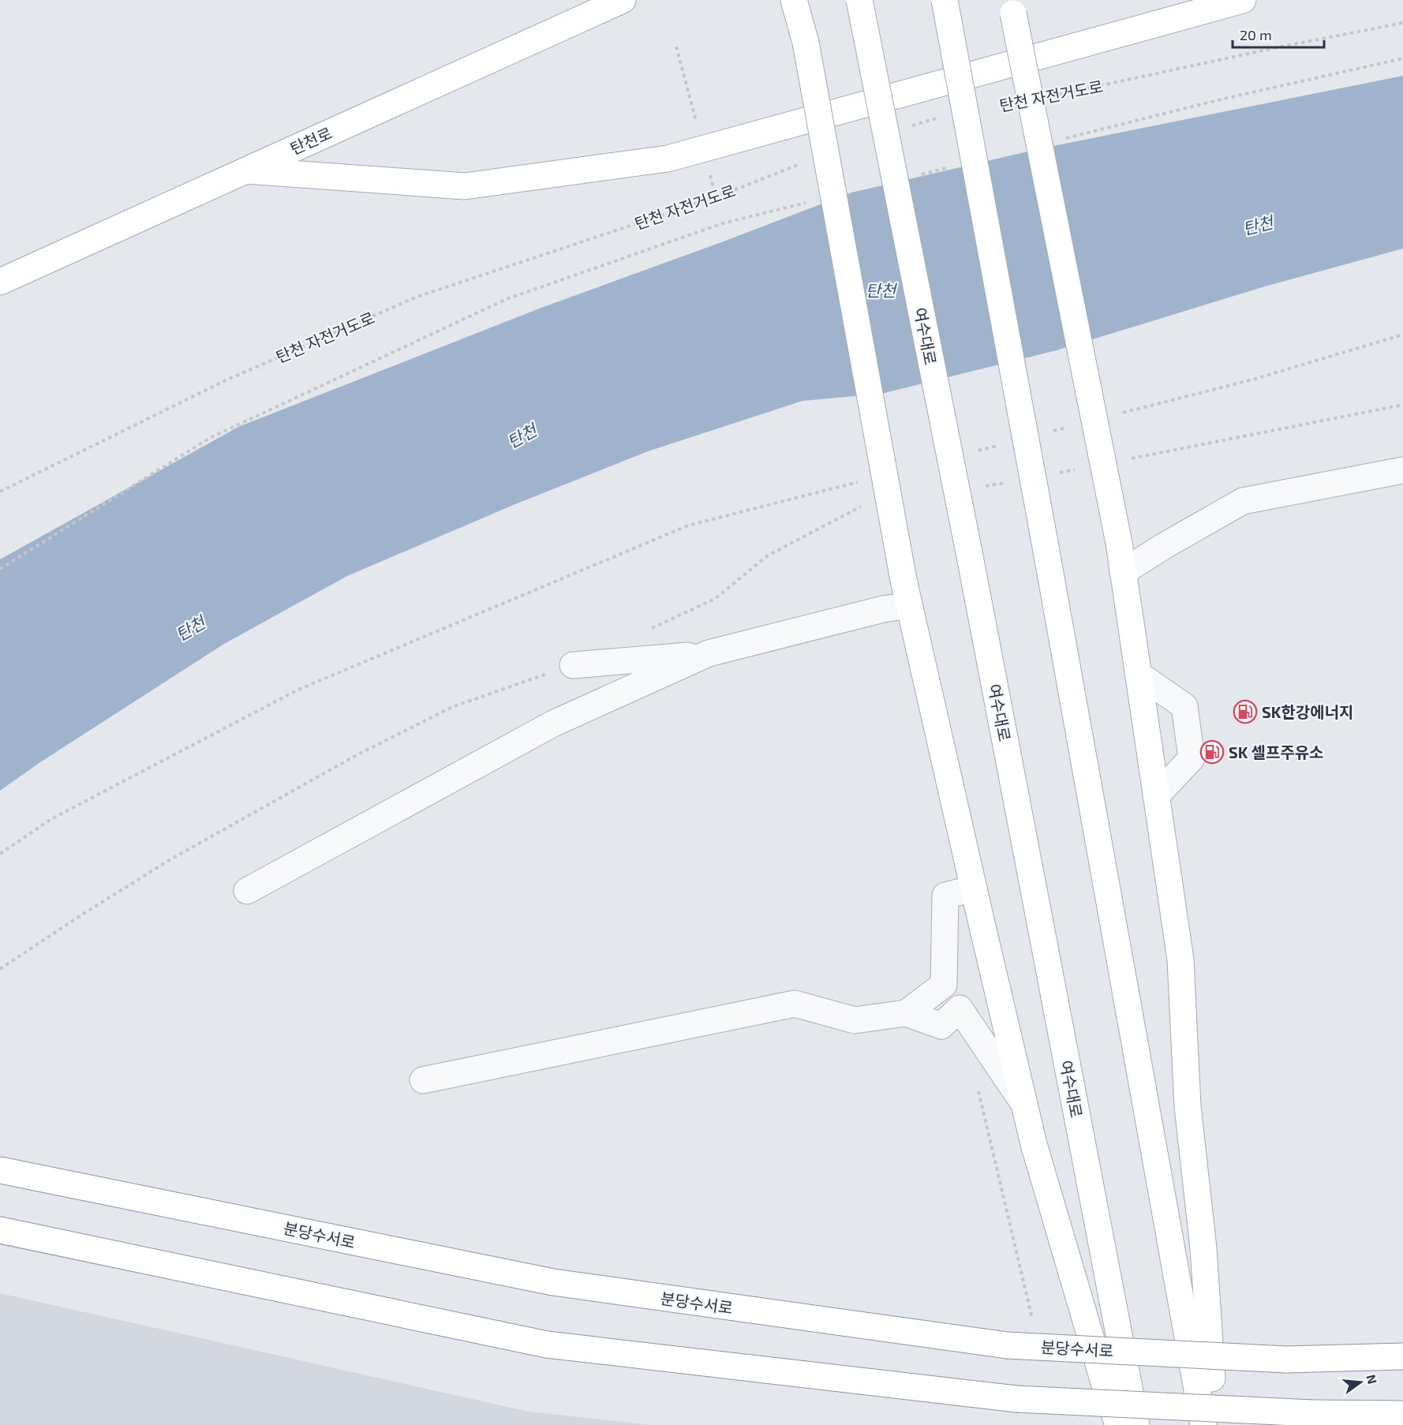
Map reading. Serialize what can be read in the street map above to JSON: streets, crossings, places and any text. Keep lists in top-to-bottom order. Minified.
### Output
{"streets":{"main road":["탄천로","여수대로","분당수서로"],"path":["탄천 자전거도로"]},"water":["탄천"],"places":{"fuel station":["SK한강에너지","SK 셀프주유소"]},"scale_bar":"20 m","north":"right"}
